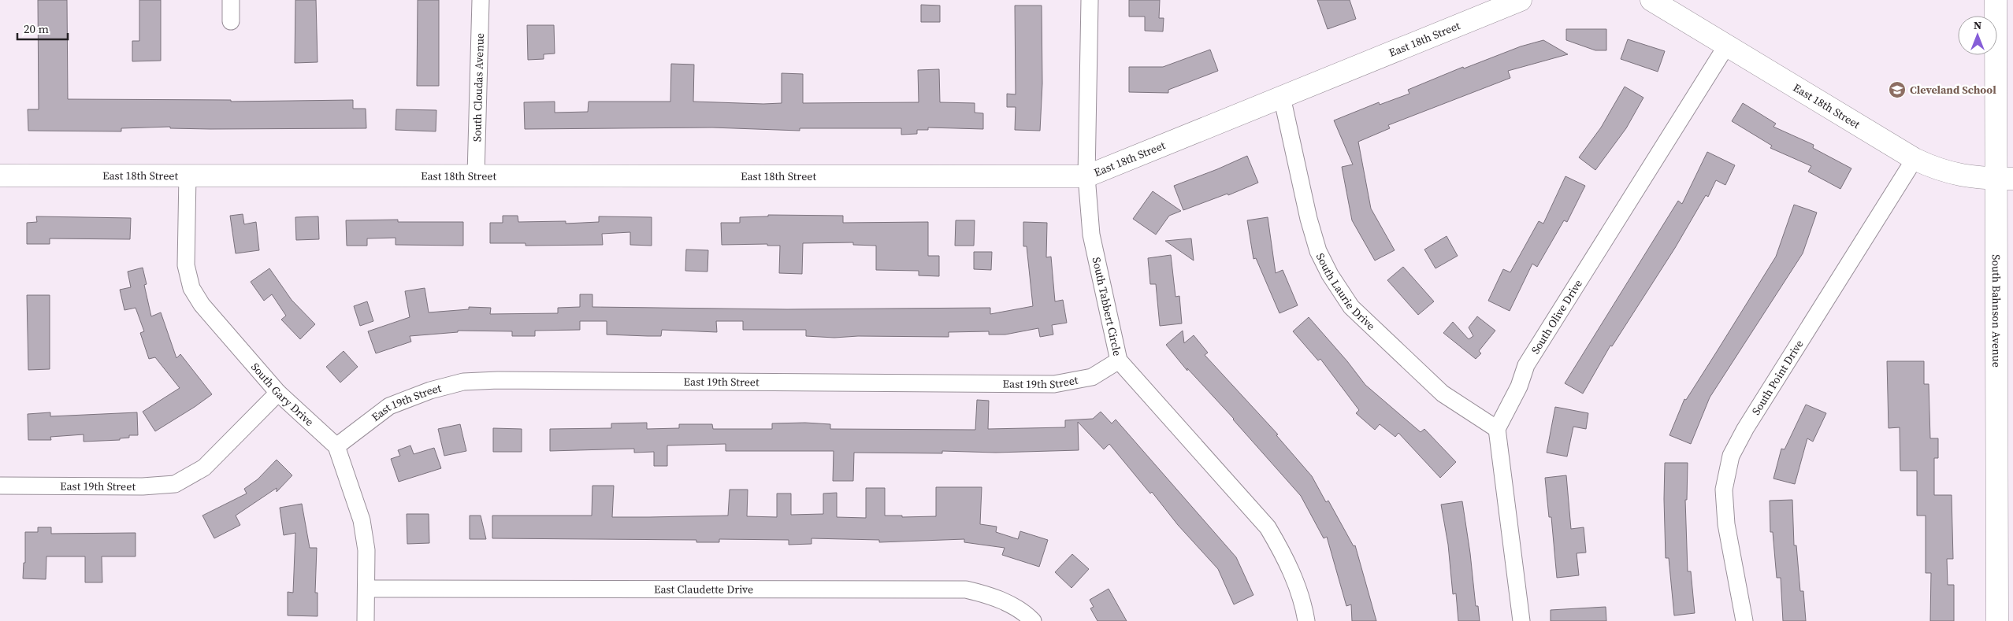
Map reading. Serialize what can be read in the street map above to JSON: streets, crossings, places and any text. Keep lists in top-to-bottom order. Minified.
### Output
{"streets":{"street":["East 18th Street","South Cloudas Avenue","South Laurie Drive","South Tabbert Circle","South Bahnson Avenue","South Olive Drive","South Point Drive","East 19th Street","South Gary Drive","East Claudette Drive"]},"crossings":[["East 18th Street","South Cloudas Avenue"],["East 18th Street","South Laurie Drive"],["East 18th Street","South Tabbert Circle"],["East 18th Street","South Bahnson Avenue"],["East 18th Street","South Olive Drive"],["East 18th Street","South Point Drive"],["East 18th Street","South Gary Drive"],["South Laurie Drive","South Olive Drive"],["South Tabbert Circle","East 19th Street"],["East 19th Street","South Gary Drive"],["South Gary Drive","East Claudette Drive"]],"places":{"school or university":["Cleveland School"]},"scale_bar":"20 m","north":"top"}
